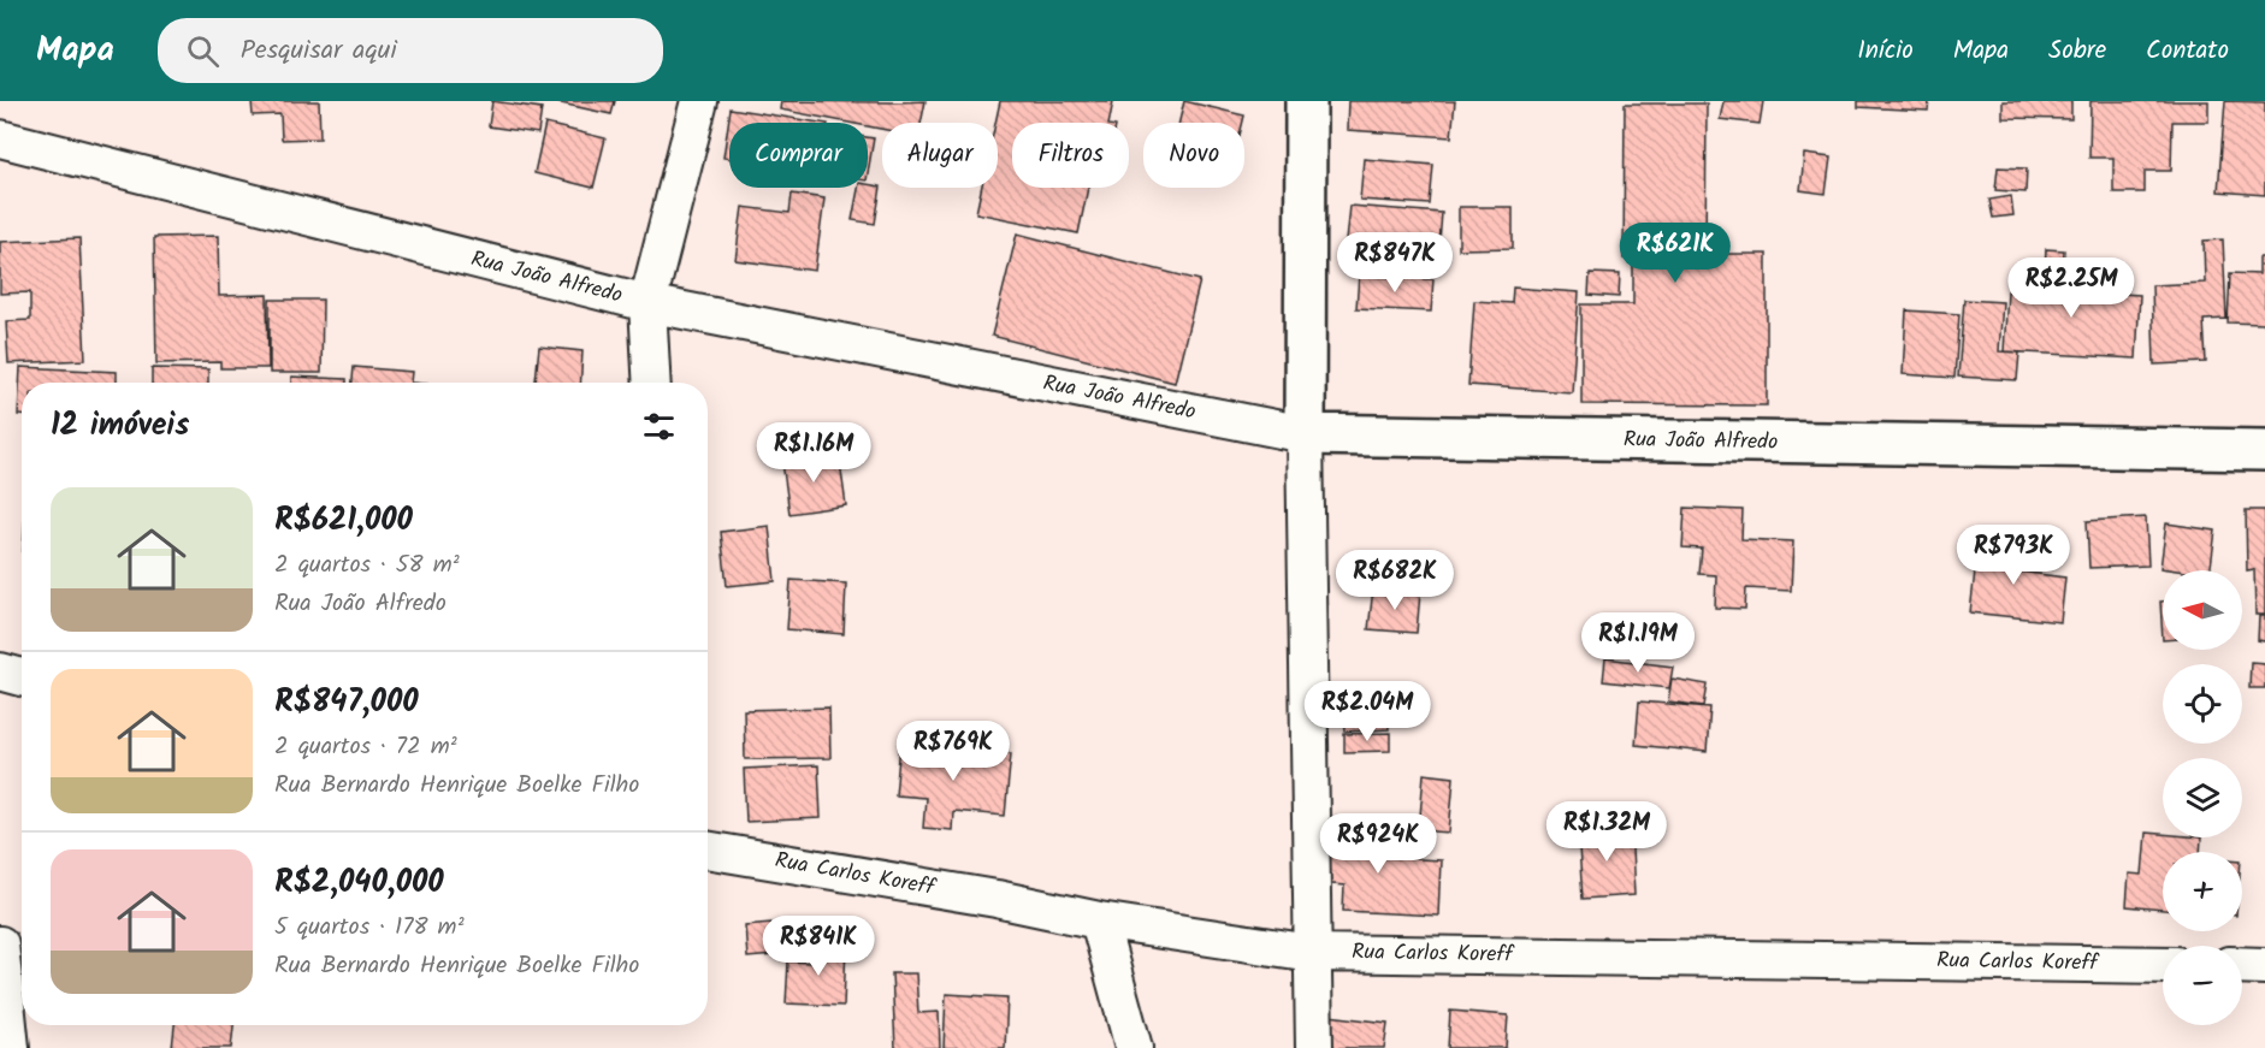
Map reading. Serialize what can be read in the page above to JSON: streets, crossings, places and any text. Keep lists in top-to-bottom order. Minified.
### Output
{"streets":{"street":["Rua João Alfredo","Rua Carlos Koreff"]},"north":"left","page":{"header":"Mapa","search":"Pesquisar aqui","nav":["Início","Mapa","Sobre","Contato"],"chip":["Comprar","Alugar","Filtros","Novo"],"price":["R$621K","R$847K","R$2.25M","R$1.16M","R$793K","R$682K","R$1.19M","R$2.04M","R$769K","R$1.32M","R$924K","R$841K"],"heading":"12 imóveis","list":[{"name":"R$621,000","note":"2 quartos · 58 m² · Rua João Alfredo"},{"name":"R$847,000","note":"2 quartos · 72 m² · Rua Bernardo Henrique Boelke Filho"},{"name":"R$2,040,000","note":"5 quartos · 178 m² · Rua Bernardo Henrique Boelke Filho"}],"map_buttons":["+","−"]}}
